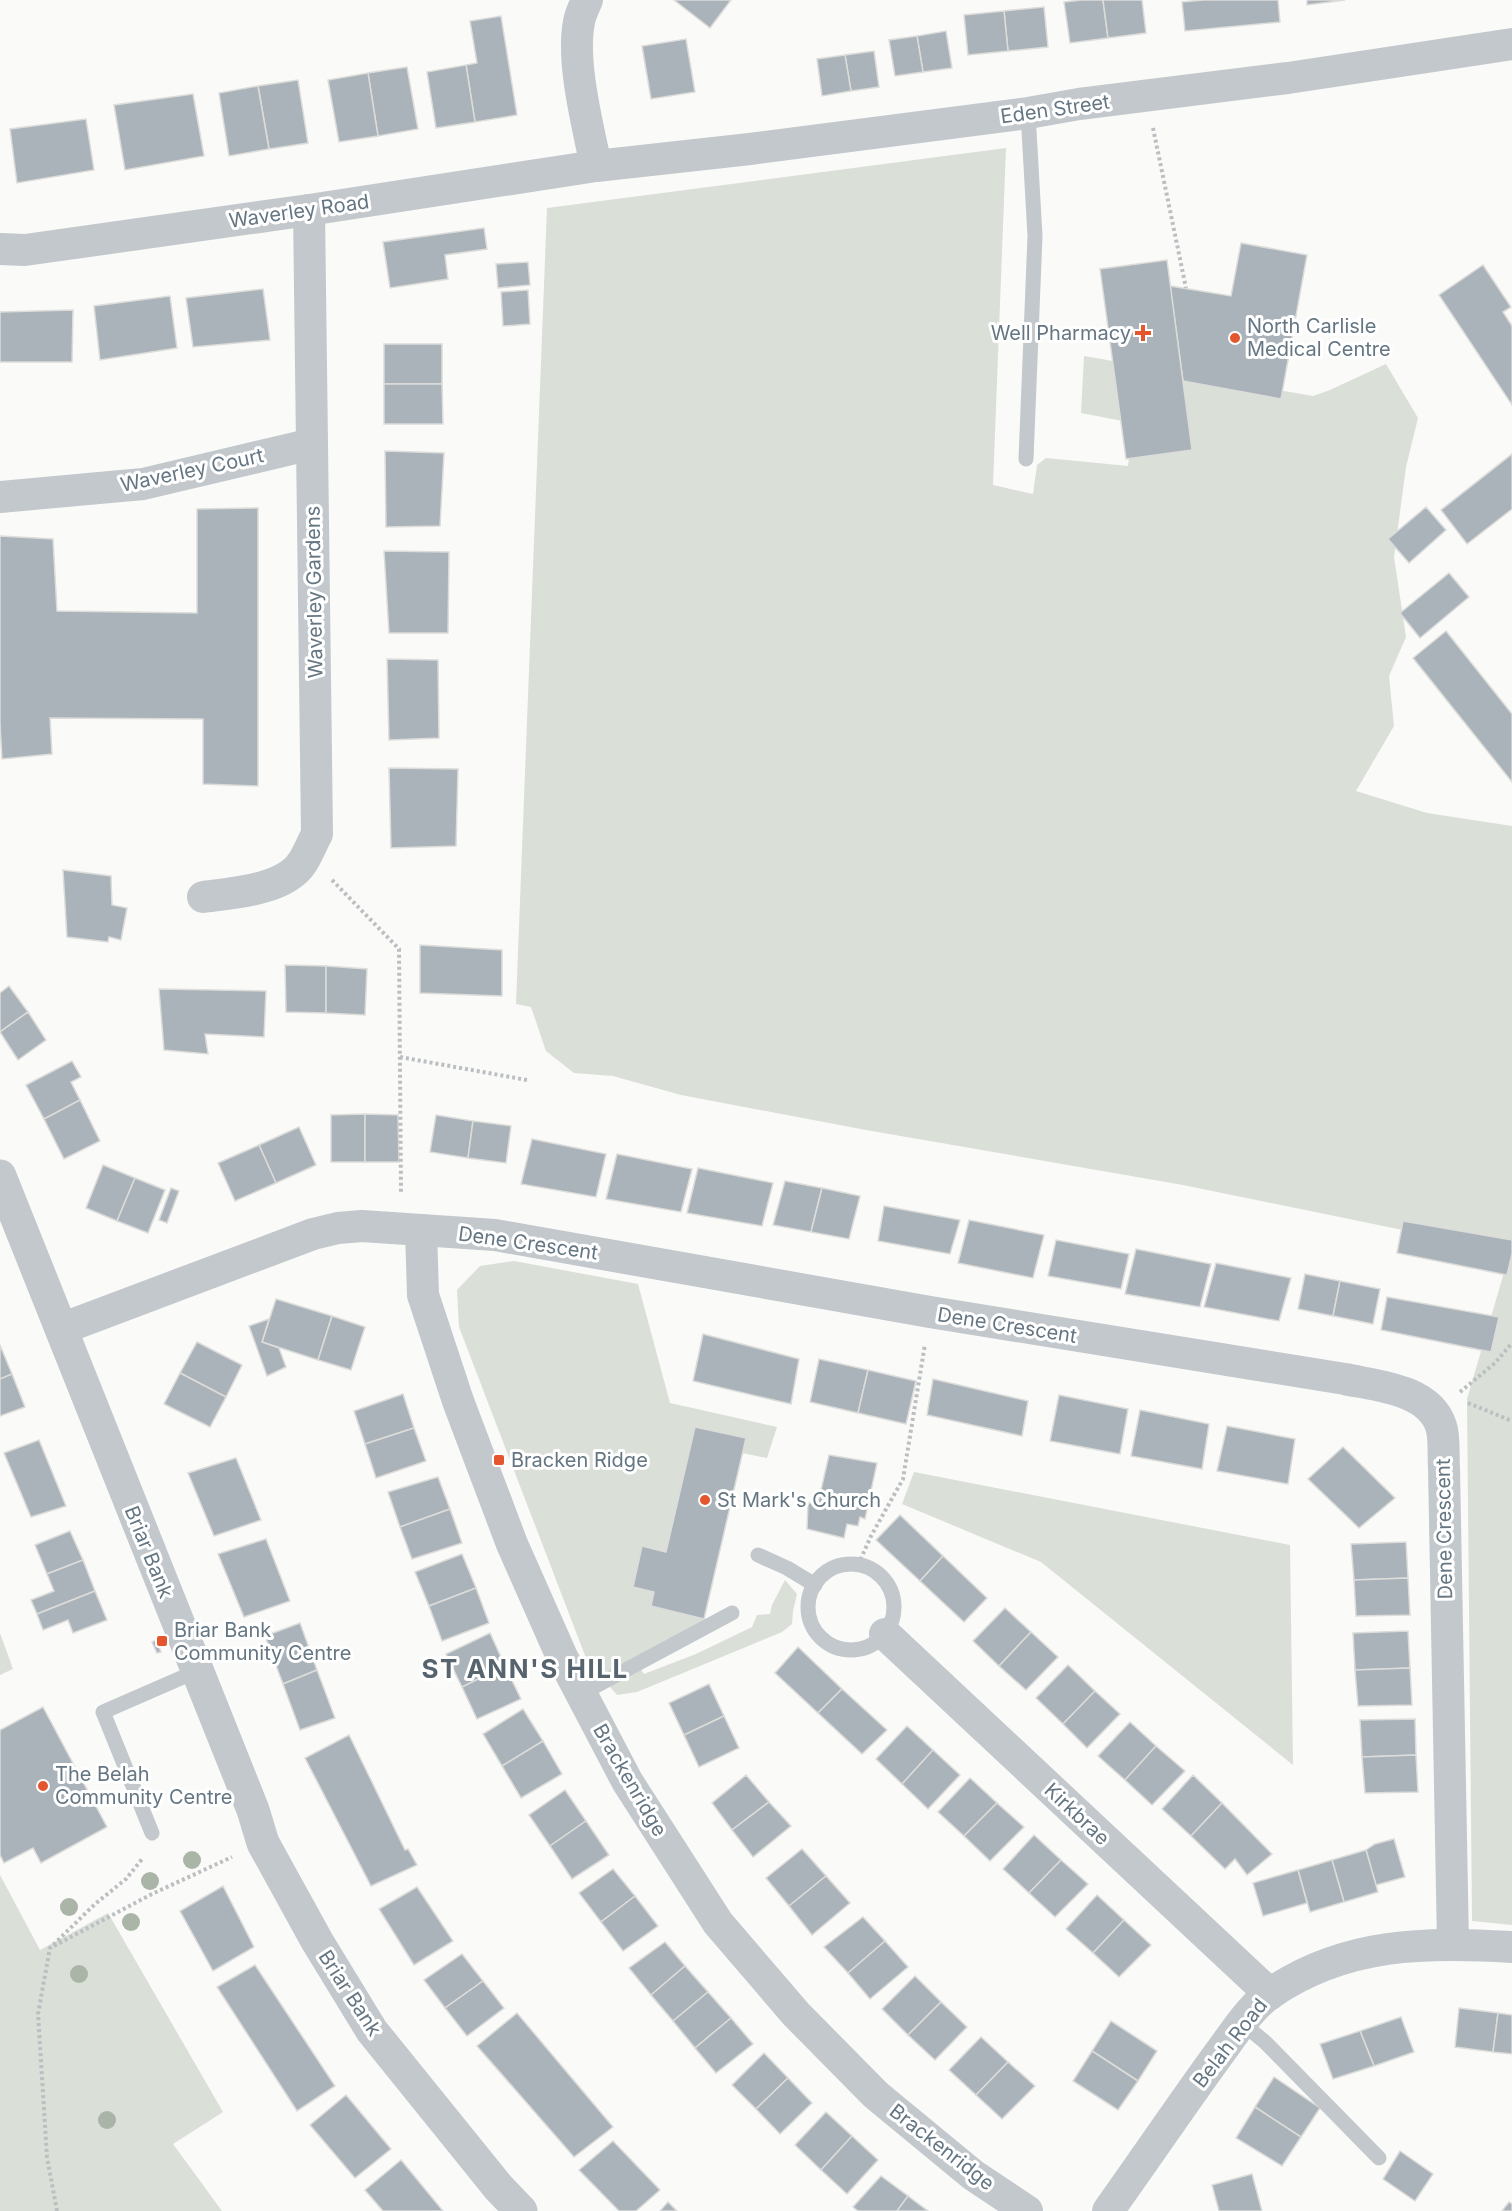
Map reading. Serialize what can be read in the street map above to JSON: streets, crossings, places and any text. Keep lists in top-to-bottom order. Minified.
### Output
{"streets":{"street":["Eden Street","Waverley Road","Waverley Court","Waverley Gardens","Dene Crescent","Briar Bank","Brackenridge","Kirkbrae","Belah Road"]},"crossings":[["Eden Street","Waverley Road"],["Waverley Road","Waverley Gardens"],["Waverley Court","Waverley Gardens"],["Dene Crescent","Briar Bank"],["Dene Crescent","Brackenridge"],["Dene Crescent","Belah Road"],["Kirkbrae","Belah Road"]],"districts":["ST ANN'S HILL"],"places":{"health":["Well Pharmacy"],"other":["North Carlisle Medical Centre","St Mark's Church","The Belah Community Centre"],"transit":["Bracken Ridge","Briar Bank Community Centre"]}}
